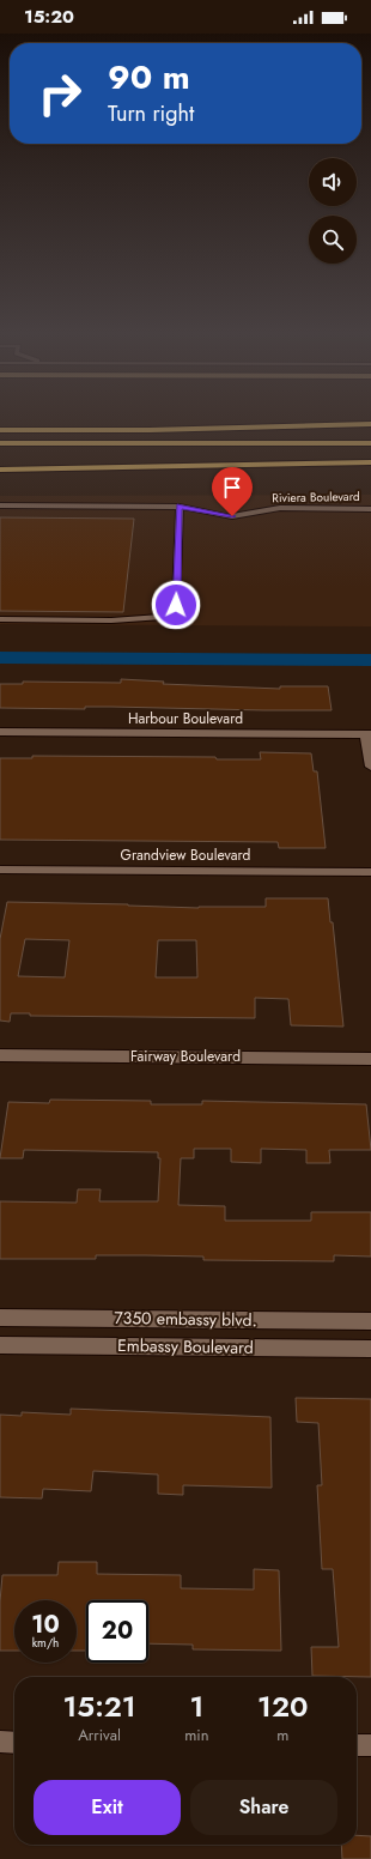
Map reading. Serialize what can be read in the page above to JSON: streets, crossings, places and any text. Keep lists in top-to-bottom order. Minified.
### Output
{"streets":{"street":["Riviera Boulevard","Harbour Boulevard","Grandview Boulevard","Fairway Boulevard","7350 embassy blvd.","Embassy Boulevard"]},"page":{"status":"15:20","turn":["90 m","Turn right"],"speed":"10 km/h","limit":"20","eta":["15:21","Arrival","1","min","120","m"],"buttons":["Exit","Share"]}}
